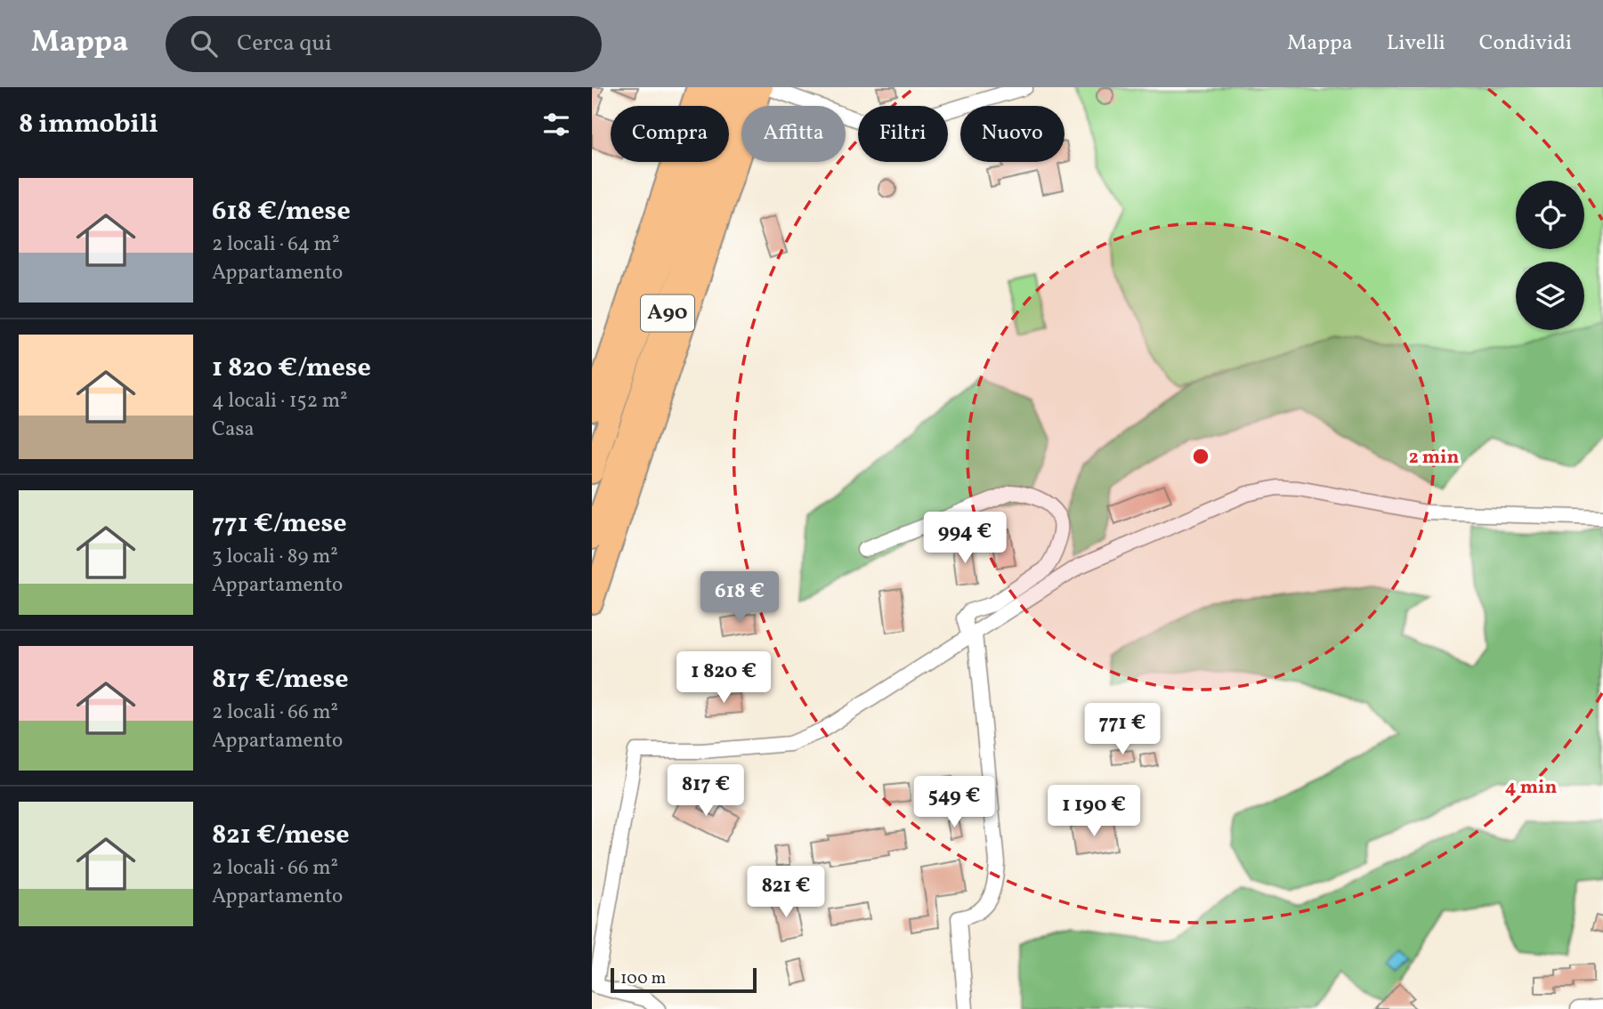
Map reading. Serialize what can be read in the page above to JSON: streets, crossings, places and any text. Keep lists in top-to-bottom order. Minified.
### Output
{"streets":{"highway":["A90"]},"scale_bar":"100 m","page":{"header":"Mappa","search":"Cerca qui","nav":["Mappa","Livelli","Condividi"],"heading":"8 immobili","chip":["Compra","Affitta","Filtri","Nuovo"],"list":[{"name":"618 €/mese","note":"2 locali · 64 m² · Appartamento"},{"name":"1 820 €/mese","note":"4 locali · 152 m² · Casa"},{"name":"771 €/mese","note":"3 locali · 89 m² · Appartamento"},{"name":"817 €/mese","note":"2 locali · 66 m² · Appartamento"},{"name":"821 €/mese","note":"2 locali · 66 m² · Appartamento"}],"price":["994 €","618 €","1 820 €","771 €","817 €","549 €","1 190 €","821 €"],"scale":"100 m"},"rings":["2 min","4 min"]}
